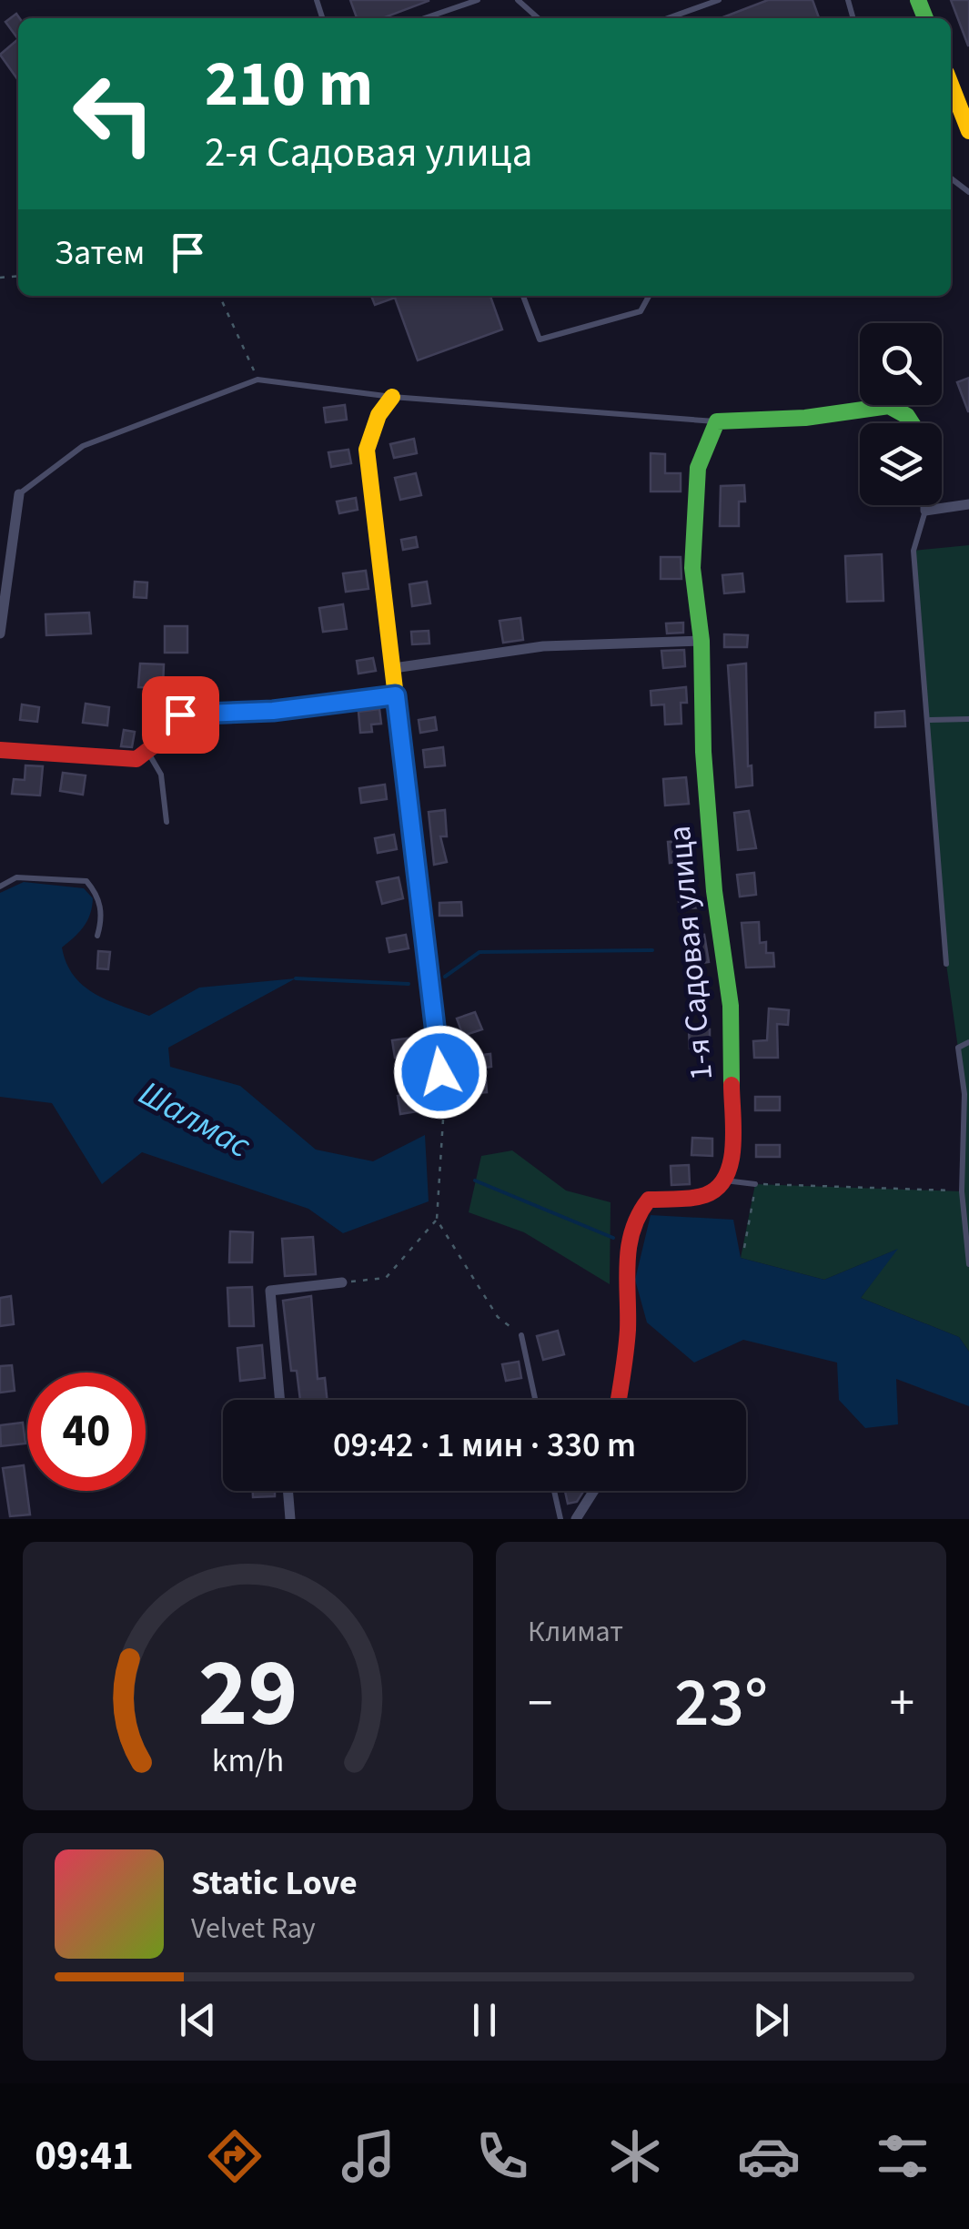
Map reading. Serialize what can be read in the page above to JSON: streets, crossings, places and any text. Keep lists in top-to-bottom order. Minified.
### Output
{"streets":{"street":["1-я Садовая улица"]},"water":["Шалмас"],"page":{"turn":["210 m","2-я Садовая улица"],"then":"Затем","limit":"40","trip":"09:42 · 1 мин · 330 m","tile":"Климат","heat":["−","23°","+"],"song":["Static Love","Velvet Ray"],"tabs":"09:41","gauge":["29","km/h"]}}
